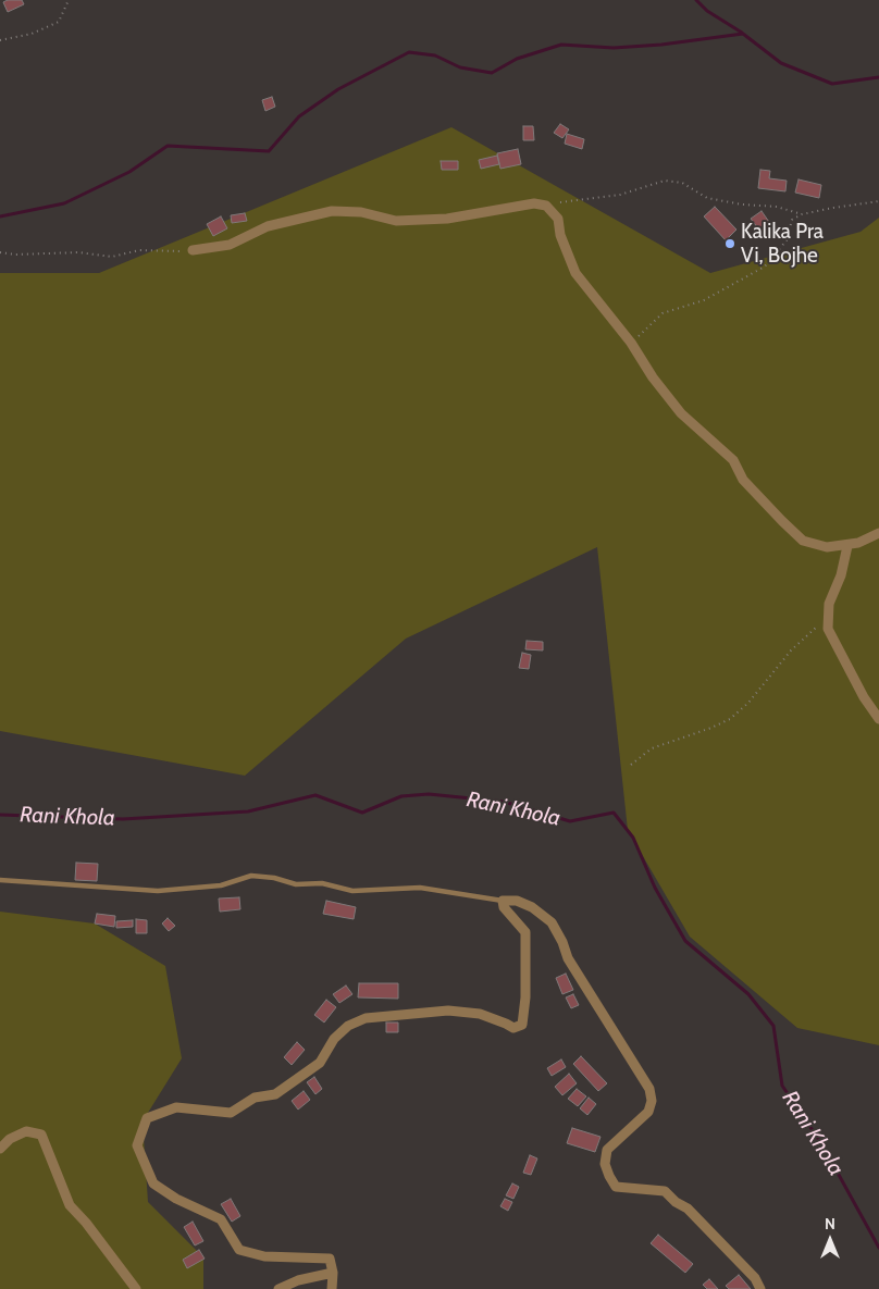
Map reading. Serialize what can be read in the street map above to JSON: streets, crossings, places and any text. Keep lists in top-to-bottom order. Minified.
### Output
{"water":["Rani Khola"],"places":["Kalika Pra Vi, Bojhe"],"north":"top"}
